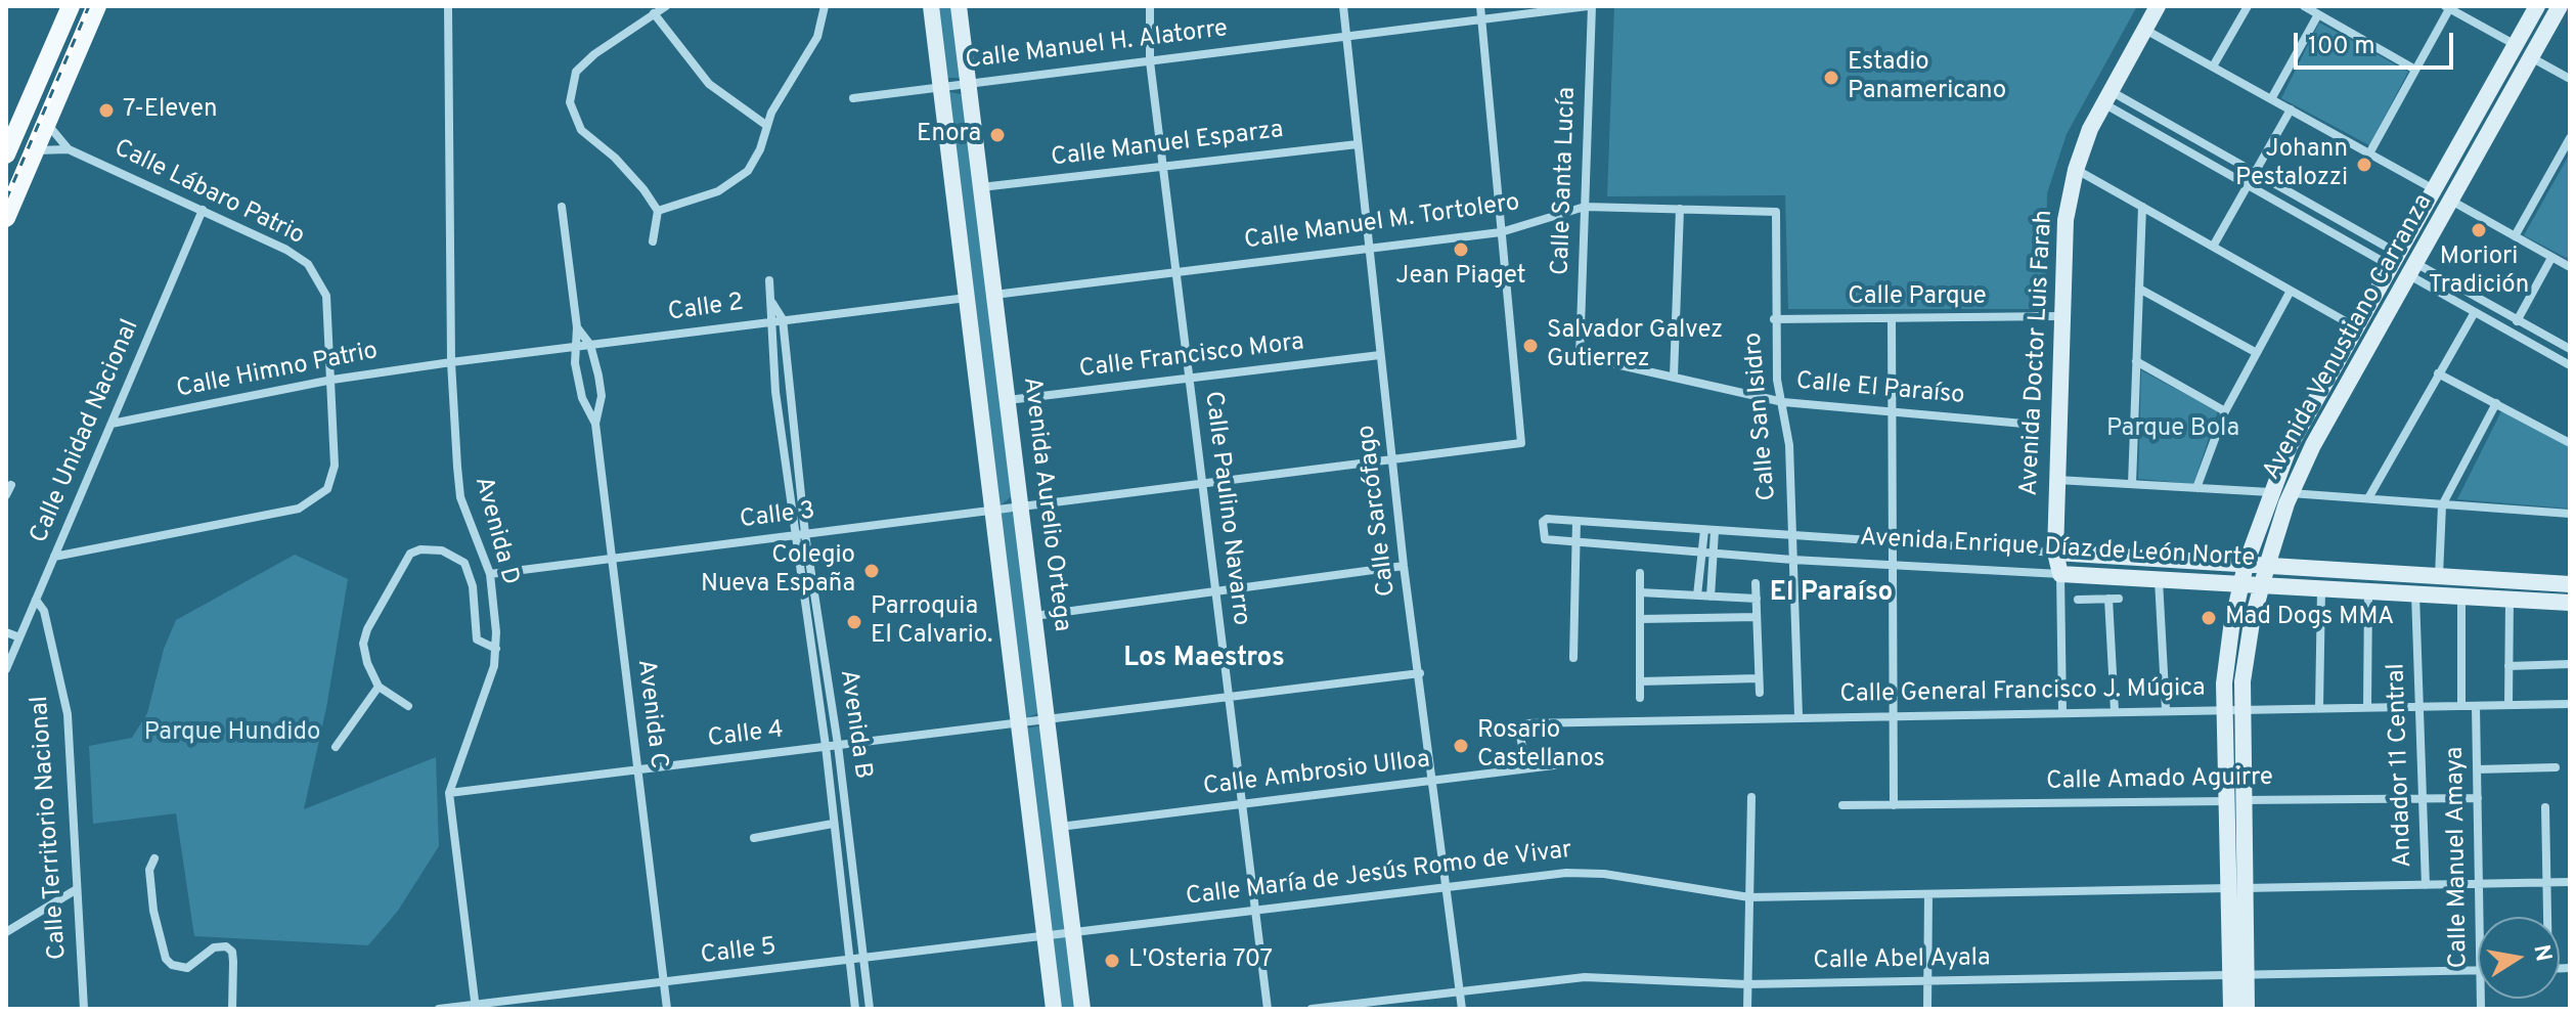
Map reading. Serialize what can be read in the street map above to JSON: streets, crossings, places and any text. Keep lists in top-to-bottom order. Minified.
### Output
{"streets":{"street":["Calle Manuel H. Alatorre","Calle Manuel Esparza","Calle Santa Lucía","Calle Lábaro Patrio","Calle Manuel M. Tortolero","Calle Parque","Calle 2","Avenida Venustiano Carranza","Avenida Doctor Luis Farah","Calle Francisco Mora","Calle Himno Patrio","Calle El Paraíso","Calle San Isidro","Calle Unidad Nacional","Avenida Aurelio Ortega","Calle Paulino Navarro","Calle Sarcófago","Calle 3","Avenida D","Avenida Enrique Díaz de León Norte","Calle General Francisco J. Múgica","Avenida C","Avenida B","Calle 4","Andador 11 Central","Calle Ambrosio Ulloa","Calle Amado Aguirre","Calle Territorio Nacional","Calle Manuel Amaya","Calle María de Jesús Romo de Vivar","Calle 5","Calle Abel Ayala"]},"crossings":[["Calle Manuel H. Alatorre","Calle Santa Lucía"],["Calle Manuel H. Alatorre","Avenida Aurelio Ortega"],["Calle Manuel H. Alatorre","Calle Paulino Navarro"],["Calle Manuel H. Alatorre","Calle Sarcófago"],["Calle Manuel Esparza","Avenida Aurelio Ortega"],["Calle Manuel Esparza","Calle Paulino Navarro"],["Calle Manuel Esparza","Calle Sarcófago"],["Calle Santa Lucía","Calle Manuel M. Tortolero"],["Calle Santa Lucía","Calle El Paraíso"],["Calle Lábaro Patrio","Calle Himno Patrio"],["Calle Lábaro Patrio","Calle Unidad Nacional"],["Calle Manuel M. Tortolero","Calle San Isidro"],["Calle Manuel M. Tortolero","Avenida Aurelio Ortega"],["Calle Manuel M. Tortolero","Calle Paulino Navarro"],["Calle Manuel M. Tortolero","Calle Sarcófago"],["Calle Manuel M. Tortolero","Calle 3"],["Calle Parque","Avenida Doctor Luis Farah"],["Calle Parque","Calle San Isidro"],["Calle 2","Calle Himno Patrio"],["Calle 2","Avenida D"],["Calle 2","Avenida C"],["Calle 2","Avenida B"],["Avenida Venustiano Carranza","Avenida Enrique Díaz de León Norte"],["Avenida Venustiano Carranza","Calle General Francisco J. Múgica"],["Avenida Venustiano Carranza","Calle Amado Aguirre"],["Avenida Venustiano Carranza","Calle María de Jesús Romo de Vivar"],["Avenida Venustiano Carranza","Calle Abel Ayala"],["Avenida Doctor Luis Farah","Avenida Enrique Díaz de León Norte"],["Calle Francisco Mora","Avenida Aurelio Ortega"],["Calle Francisco Mora","Calle Paulino Navarro"],["Calle Francisco Mora","Calle Sarcófago"],["Calle Himno Patrio","Calle Unidad Nacional"],["Calle Himno Patrio","Avenida D"],["Calle El Paraíso","Calle San Isidro"],["Calle San Isidro","Avenida Enrique Díaz de León Norte"],["Calle San Isidro","Calle General Francisco J. Múgica"],["Calle Unidad Nacional","Calle Territorio Nacional"],["Avenida Aurelio Ortega","Calle 3"],["Avenida Aurelio Ortega","Calle 4"],["Avenida Aurelio Ortega","Calle Ambrosio Ulloa"],["Avenida Aurelio Ortega","Calle María de Jesús Romo de Vivar"],["Calle Paulino Navarro","Calle 3"],["Calle Paulino Navarro","Calle 4"],["Calle Paulino Navarro","Calle Ambrosio Ulloa"],["Calle Paulino Navarro","Calle María de Jesús Romo de Vivar"],["Calle Sarcófago","Calle 3"],["Calle Sarcófago","Calle 4"],["Calle Sarcófago","Calle Ambrosio Ulloa"],["Calle Sarcófago","Calle María de Jesús Romo de Vivar"],["Calle Sarcófago","Calle Abel Ayala"],["Calle 3","Avenida D"],["Calle 3","Avenida C"],["Calle 3","Avenida B"],["Avenida D","Calle 4"],["Avenida D","Calle 5"],["Avenida Enrique Díaz de León Norte","Andador 11 Central"],["Calle General Francisco J. Múgica","Andador 11 Central"],["Calle General Francisco J. Múgica","Calle Ambrosio Ulloa"],["Calle General Francisco J. Múgica","Calle Manuel Amaya"],["Avenida C","Calle 4"],["Avenida C","Calle 5"],["Avenida B","Calle 4"],["Avenida B","Calle 5"],["Andador 11 Central","Calle Amado Aguirre"],["Andador 11 Central","Calle María de Jesús Romo de Vivar"],["Calle Amado Aguirre","Calle Manuel Amaya"],["Calle Manuel Amaya","Calle María de Jesús Romo de Vivar"],["Calle María de Jesús Romo de Vivar","Calle 5"]],"districts":["El Paraíso","Los Maestros"],"parks":["Parque Bola","Parque Hundido"],"places":["Estadio Panamericano","7-Eleven","Enora","Johann Pestalozzi","Moriori Tradición","Jean Piaget","Salvador Galvez Gutierrez","Colegio Nueva España","Mad Dogs MMA","Parroquia El Calvario.","Rosario Castellanos","L'Osteria 707"],"scale_bar":"100 m","north":"right"}
